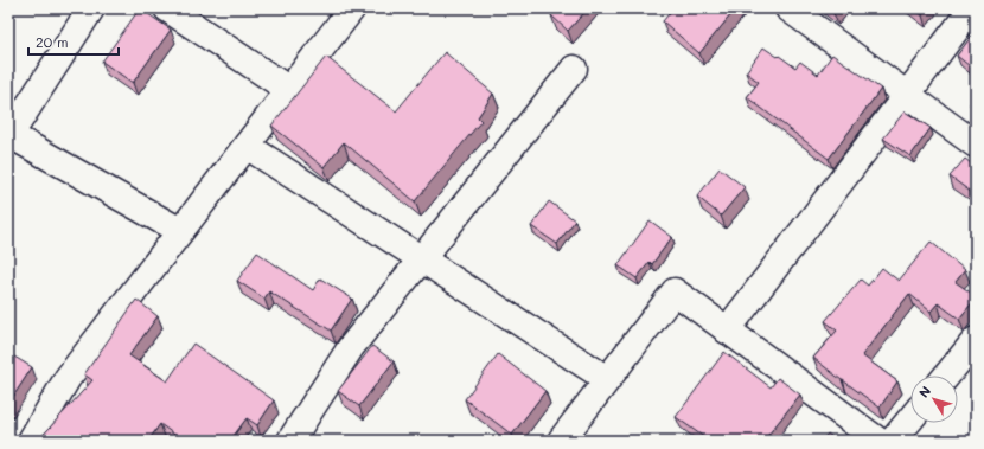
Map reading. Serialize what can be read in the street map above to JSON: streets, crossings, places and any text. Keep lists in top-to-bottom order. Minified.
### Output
{"scale_bar":"20 m","north":"top left"}
